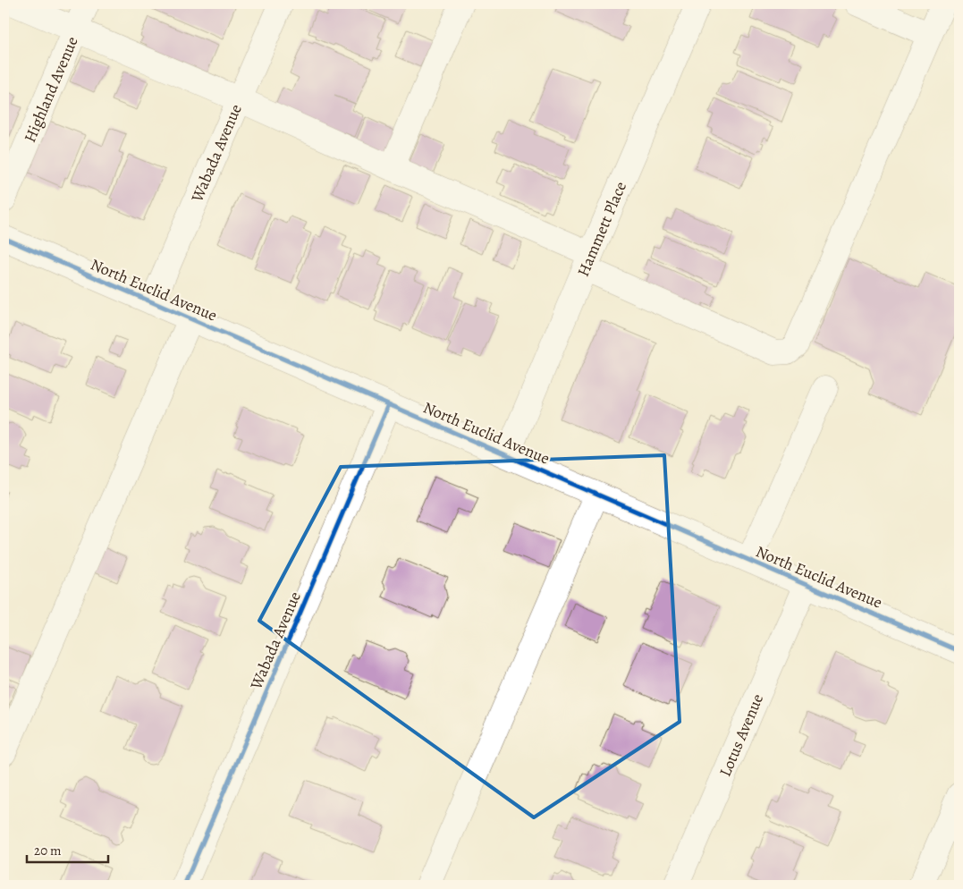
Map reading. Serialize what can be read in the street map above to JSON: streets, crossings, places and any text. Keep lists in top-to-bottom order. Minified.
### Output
{"streets":{"street":["Highland Avenue","Wabada Avenue","Hammett Place","North Euclid Avenue","Lotus Avenue"]},"crossings":[["Wabada Avenue","North Euclid Avenue"],["Hammett Place","North Euclid Avenue"],["North Euclid Avenue","Lotus Avenue"]],"scale_bar":"20 m"}
